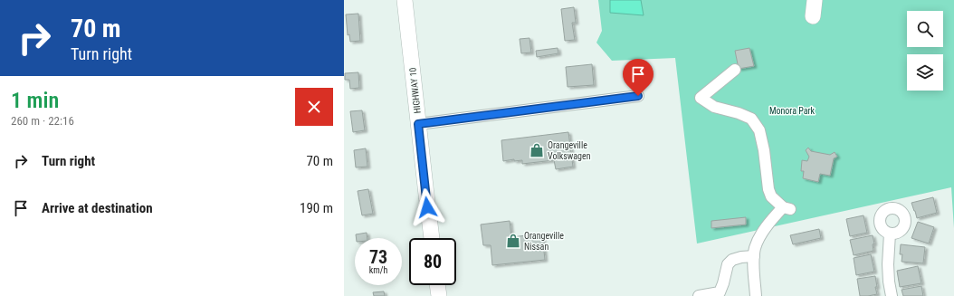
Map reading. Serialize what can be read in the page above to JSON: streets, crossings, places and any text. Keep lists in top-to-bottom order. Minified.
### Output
{"streets":{"highway":["HIGHWAY 10"]},"parks":["Monora Park"],"places":{"shop":["Orangeville Volkswagen","Orangeville Nissan"]},"page":{"turn":["70 m","Turn right"],"heading":["1 min","260 m · 22:16"],"list":[{"name":"Turn right","value":"70 m"},{"name":"Arrive at destination","value":"190 m"}],"speed":"73 km/h","limit":"80"}}
